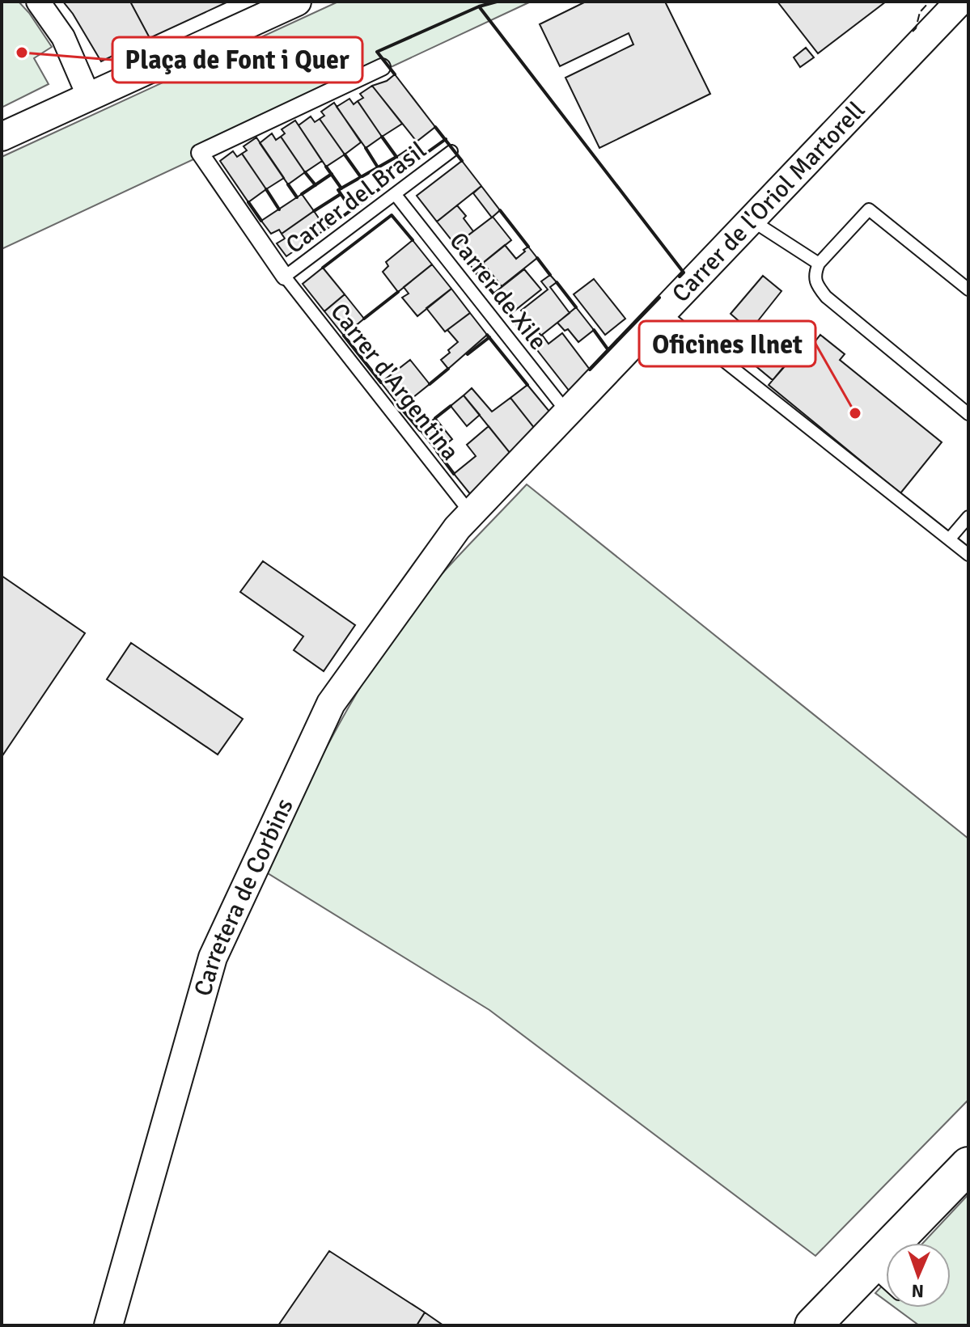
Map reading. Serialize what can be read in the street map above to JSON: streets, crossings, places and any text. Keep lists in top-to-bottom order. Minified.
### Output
{"streets":{"street":["Carrer de l'Oriol Martorell","Carretera de Corbins"],"lane":["Carrer del Brasil","Carrer de Xile","Carrer d'Argentina"]},"crossings":[["Carrer del Brasil","Carrer de Xile"],["Carrer del Brasil","Carrer d'Argentina"],["Carrer de l'Oriol Martorell","Carrer de Xile"],["Carrer de l'Oriol Martorell","Carrer d'Argentina"],["Carrer de l'Oriol Martorell","Carretera de Corbins"],["Carrer d'Argentina","Carretera de Corbins"]],"places":["Plaça de Font i Quer","Oficines Ilnet"],"north":"bottom"}
